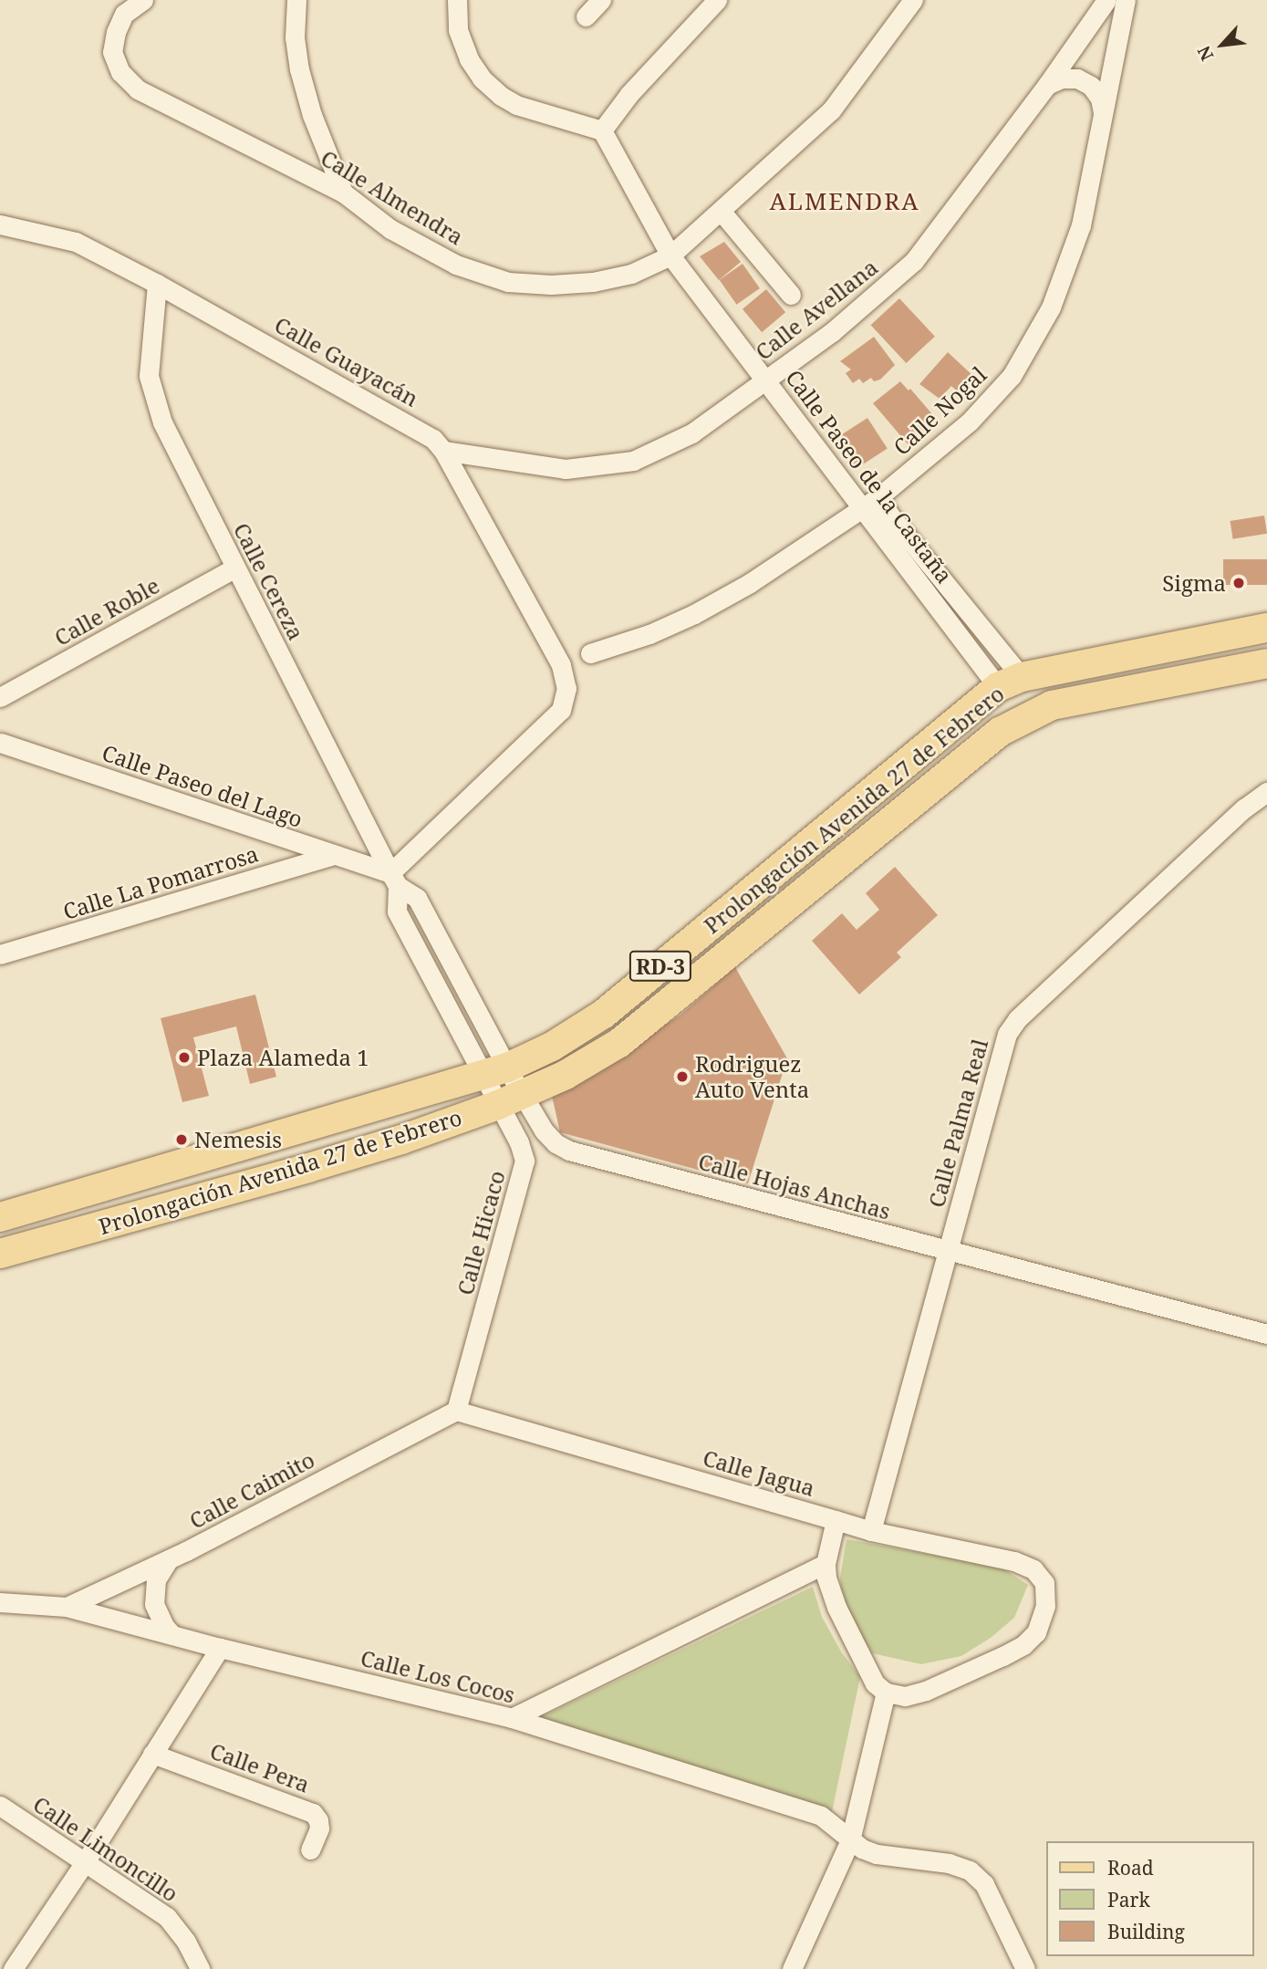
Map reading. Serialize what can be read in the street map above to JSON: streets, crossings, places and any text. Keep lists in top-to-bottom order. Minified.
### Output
{"streets":{"main road":["Prolongación Avenida 27 de Febrero","RD-3"],"street":["Calle Almendra","Calle Avellana","Calle Guayacán","Calle Nogal","Calle Paseo de la Castaña","Calle Cereza","Calle Roble","Calle Paseo del Lago","Calle La Pomarrosa","Calle Palma Real","Calle Hojas Anchas","Calle Hicaco","Calle Jagua","Calle Caimito","Calle Los Cocos","Calle Pera","Calle Limoncillo"]},"crossings":[["Calle Almendra","Calle Paseo de la Castaña"],["Calle Avellana","Calle Guayacán"],["Calle Avellana","Calle Paseo de la Castaña"],["Calle Guayacán","Calle Cereza"],["Calle Guayacán","Calle Paseo del Lago"],["Calle Nogal","Calle Paseo de la Castaña"],["Calle Paseo de la Castaña","Prolongación Avenida 27 de Febrero"],["Calle Cereza","Calle Roble"],["Calle Cereza","Calle Paseo del Lago"],["Calle Cereza","Prolongación Avenida 27 de Febrero"],["Calle Cereza","Calle Hicaco"],["Calle Paseo del Lago","Calle La Pomarrosa"],["Prolongación Avenida 27 de Febrero","Calle Hicaco"],["Calle Palma Real","Calle Hojas Anchas"],["Calle Palma Real","Calle Jagua"],["Calle Hicaco","Calle Jagua"],["Calle Hicaco","Calle Caimito"],["Calle Jagua","Calle Caimito"],["Calle Caimito","Calle Los Cocos"]],"districts":["ALMENDRA"],"places":["Sigma","Plaza Alameda 1","Rodriguez Auto Venta","Nemesis"],"legend":["Road","Park","Building"],"north":"bottom left"}
